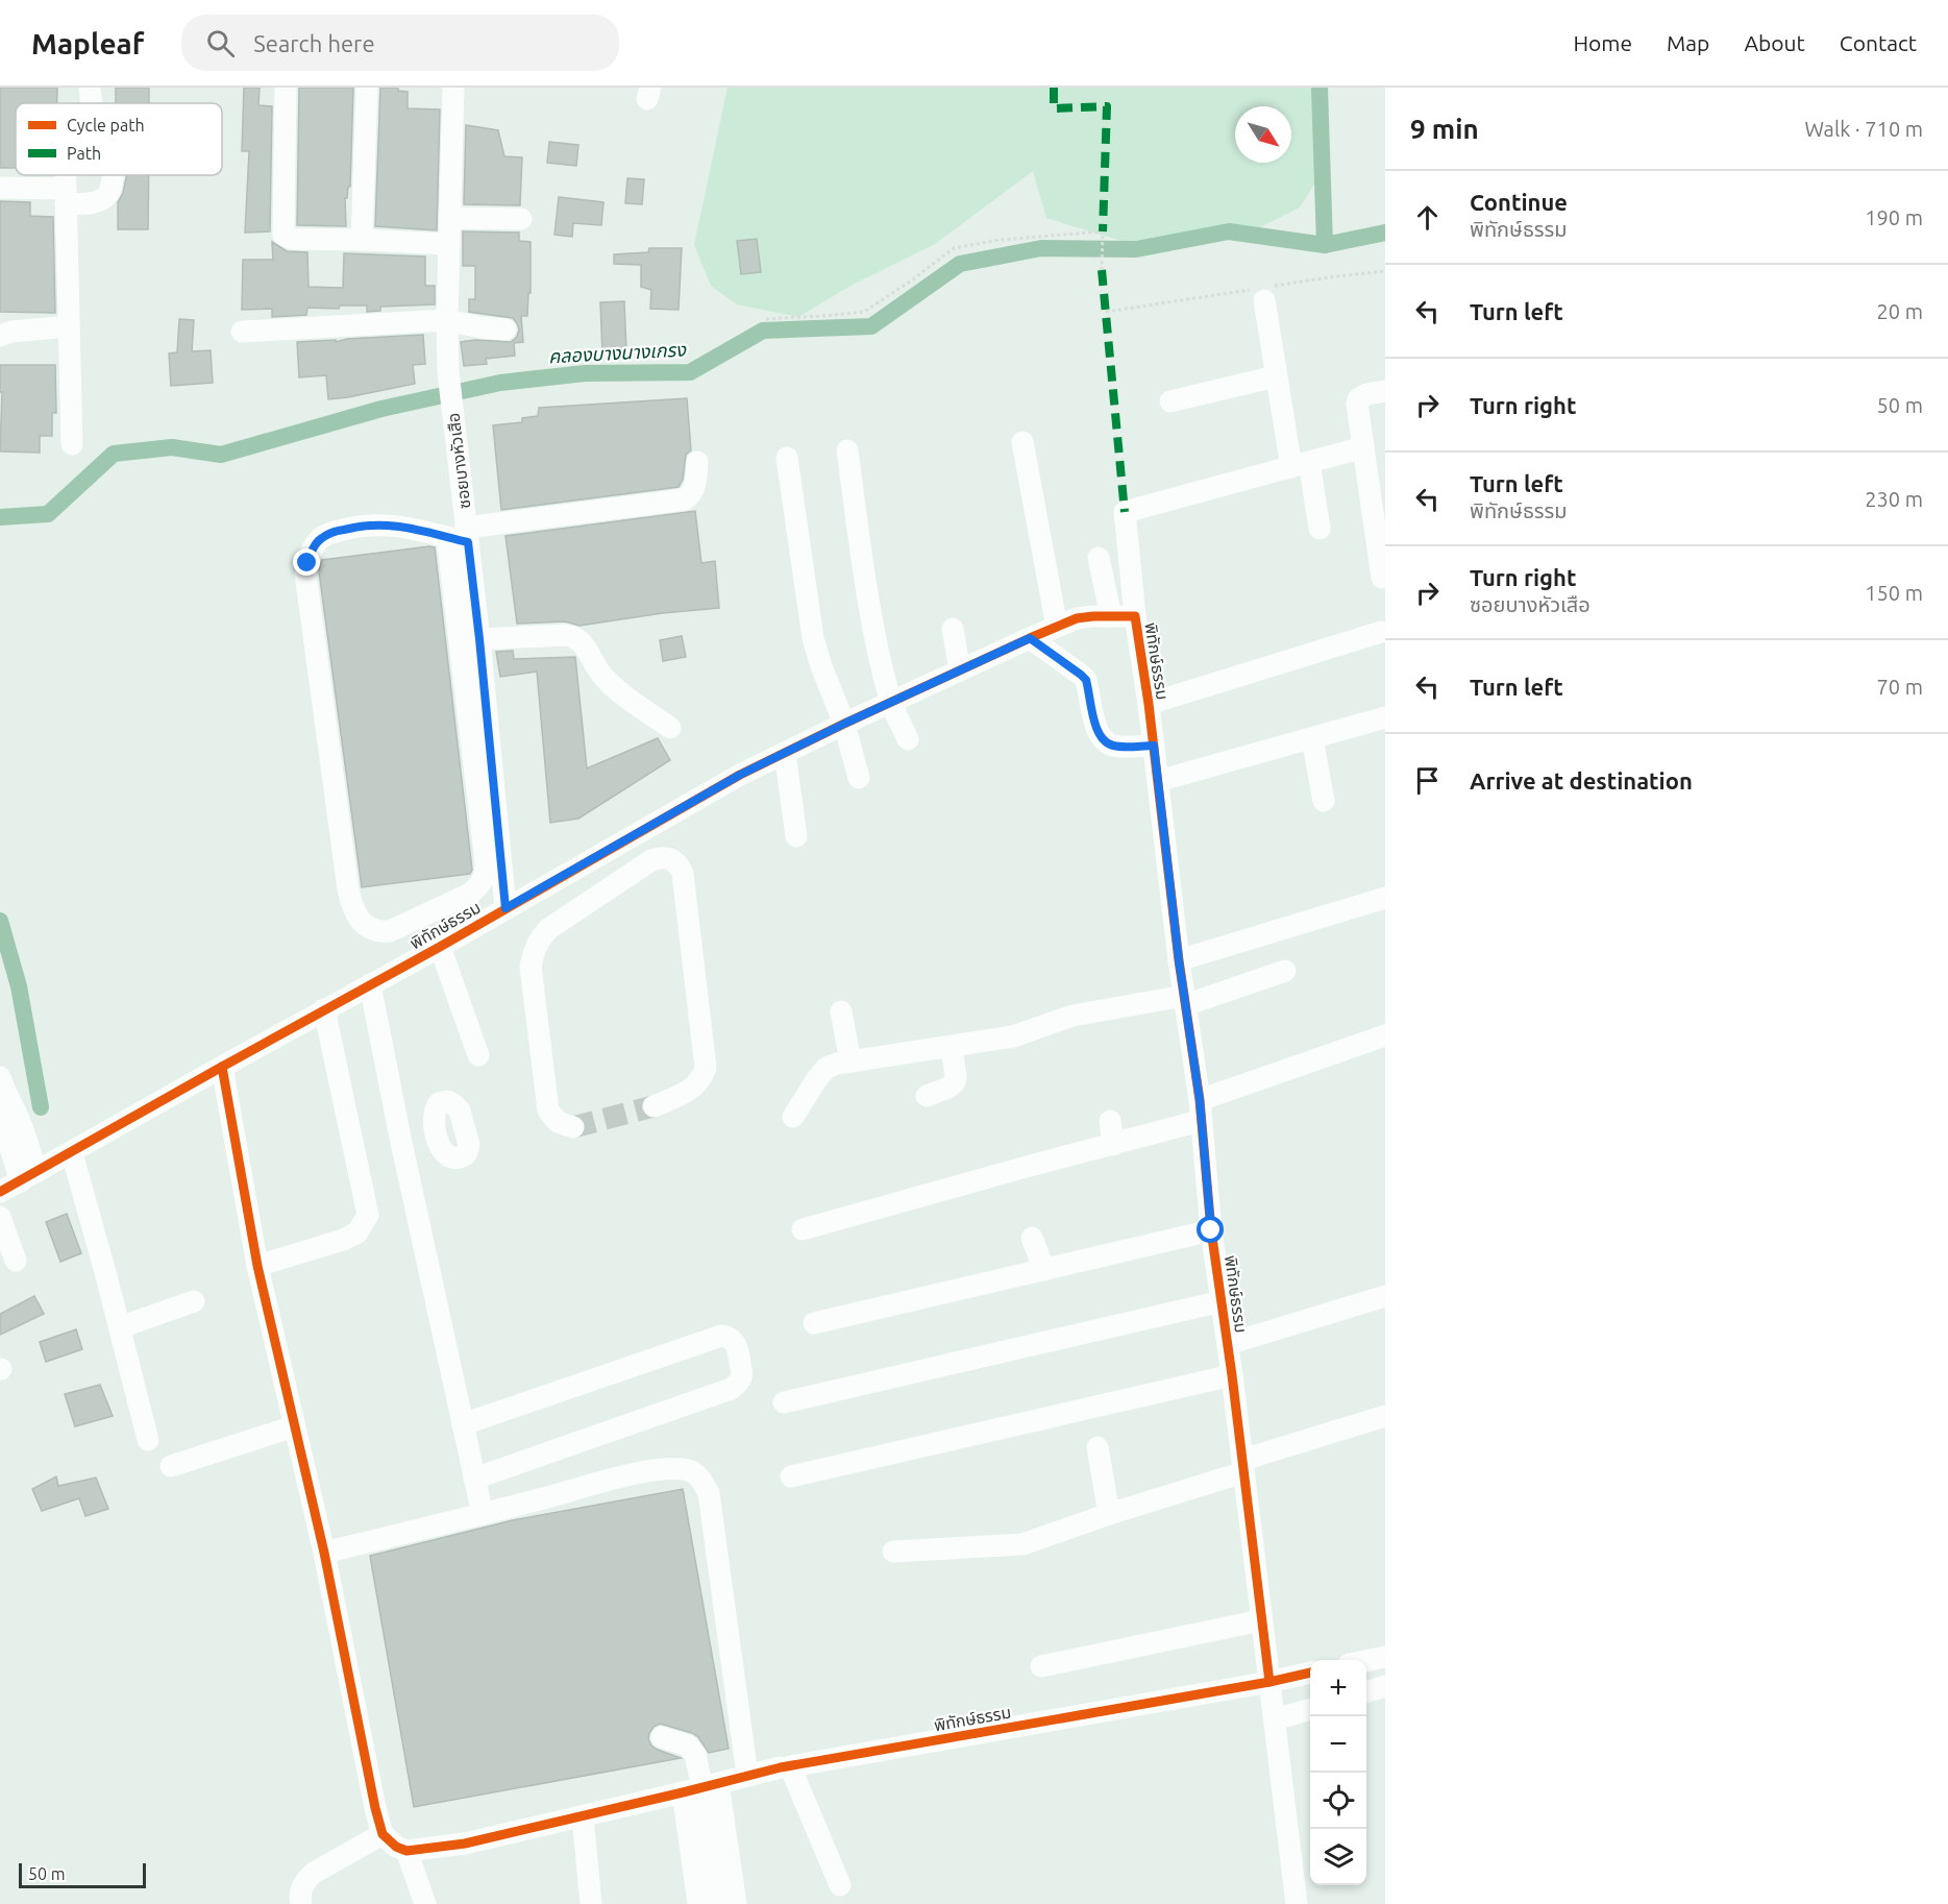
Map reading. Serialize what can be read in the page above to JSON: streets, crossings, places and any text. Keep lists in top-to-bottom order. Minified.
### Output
{"streets":{"street":["ซอยบางหัวเสือ","พิทักษ์ธรรม"]},"crossings":[["ซอยบางหัวเสือ","พิทักษ์ธรรม"]],"water":["คลองบางนางเกรง"],"legend":["Cycle path","Path"],"scale_bar":"50 m","north":"bottom right","page":{"header":"Mapleaf","search":"Search here","nav":["Home","Map","About","Contact"],"heading":["9 min","Walk · 710 m"],"list":[["Continue","พิทักษ์ธรรม","190 m"],["Turn left","20 m"],["Turn right","50 m"],["Turn left","พิทักษ์ธรรม","230 m"],["Turn right","ซอยบางหัวเสือ","150 m"],["Turn left","70 m"],"Arrive at destination"],"map_buttons":["+","−"],"scale":"50 m"}}
